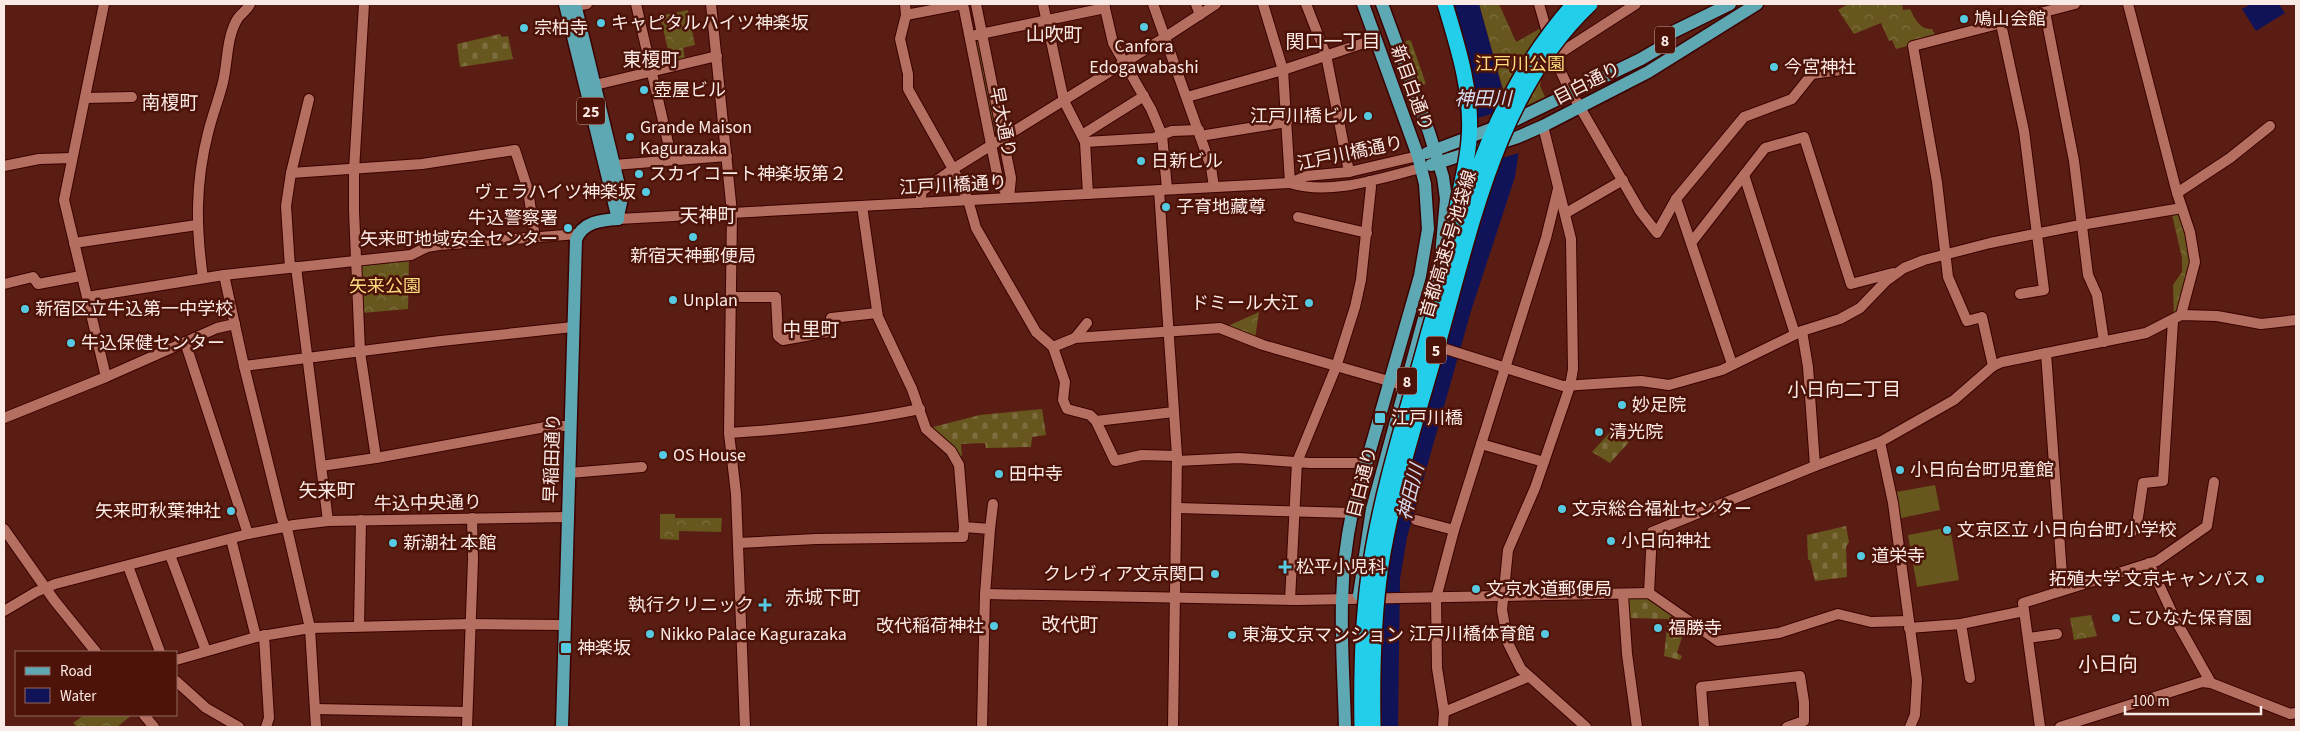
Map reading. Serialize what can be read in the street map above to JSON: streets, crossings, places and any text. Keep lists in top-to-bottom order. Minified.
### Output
{"streets":{"highway":["首都高速5号池袋線","5"],"main road":["8","目白通り","新目白通り","25","早稲田通り"],"street":["早大通り","江戸川橋通り","牛込中央通り"]},"crossings":[["目白通り","新目白通り"],["目白通り","江戸川橋通り"],["目白通り","首都高速5号池袋線"],["新目白通り","江戸川橋通り"],["25","江戸川橋通り"],["早大通り","江戸川橋通り"],["早稲田通り","牛込中央通り"]],"districts":["山吹町","関口一丁目","東榎町","南榎町","天神町","中里町","小日向二丁目","矢来町","赤城下町","改代町","小日向"],"water":["神田川"],"parks":["江戸川公園","矢来公園"],"places":{"other":["鳩山会館","キャピタルハイツ神楽坂","Canfora Edogawabashi","宗柏寺","今宮神社","壺屋ビル","江戸川橋ビル","Grande Maison Kagurazaka","日新ビル","スカイコート神楽坂第２","ヴェラハイツ神楽坂","子育地藏尊","牛込警察署 矢来町地域安全センター","新宿天神郵便局","Unplan","ドミール大江","新宿区立牛込第一中学校","牛込保健センター","妙足院","清光院","OS House","小日向台町児童館","田中寺","文京総合福祉センター","矢来町秋葉神社","文京区立 小日向台町小学校","小日向神社","新潮社 本館","道栄寺","クレヴィア文京関口","拓殖大学 文京キャンパス","文京水道郵便局","こひなた保育園","改代稲荷神社","福勝寺","Nikko Palace Kagurazaka","江戸川橋体育館","東海文京マンション"],"transit":["江戸川橋","神楽坂"],"health":["松平小児科","執行クリニック"]},"legend":["Road","Water"],"scale_bar":"100 m"}
